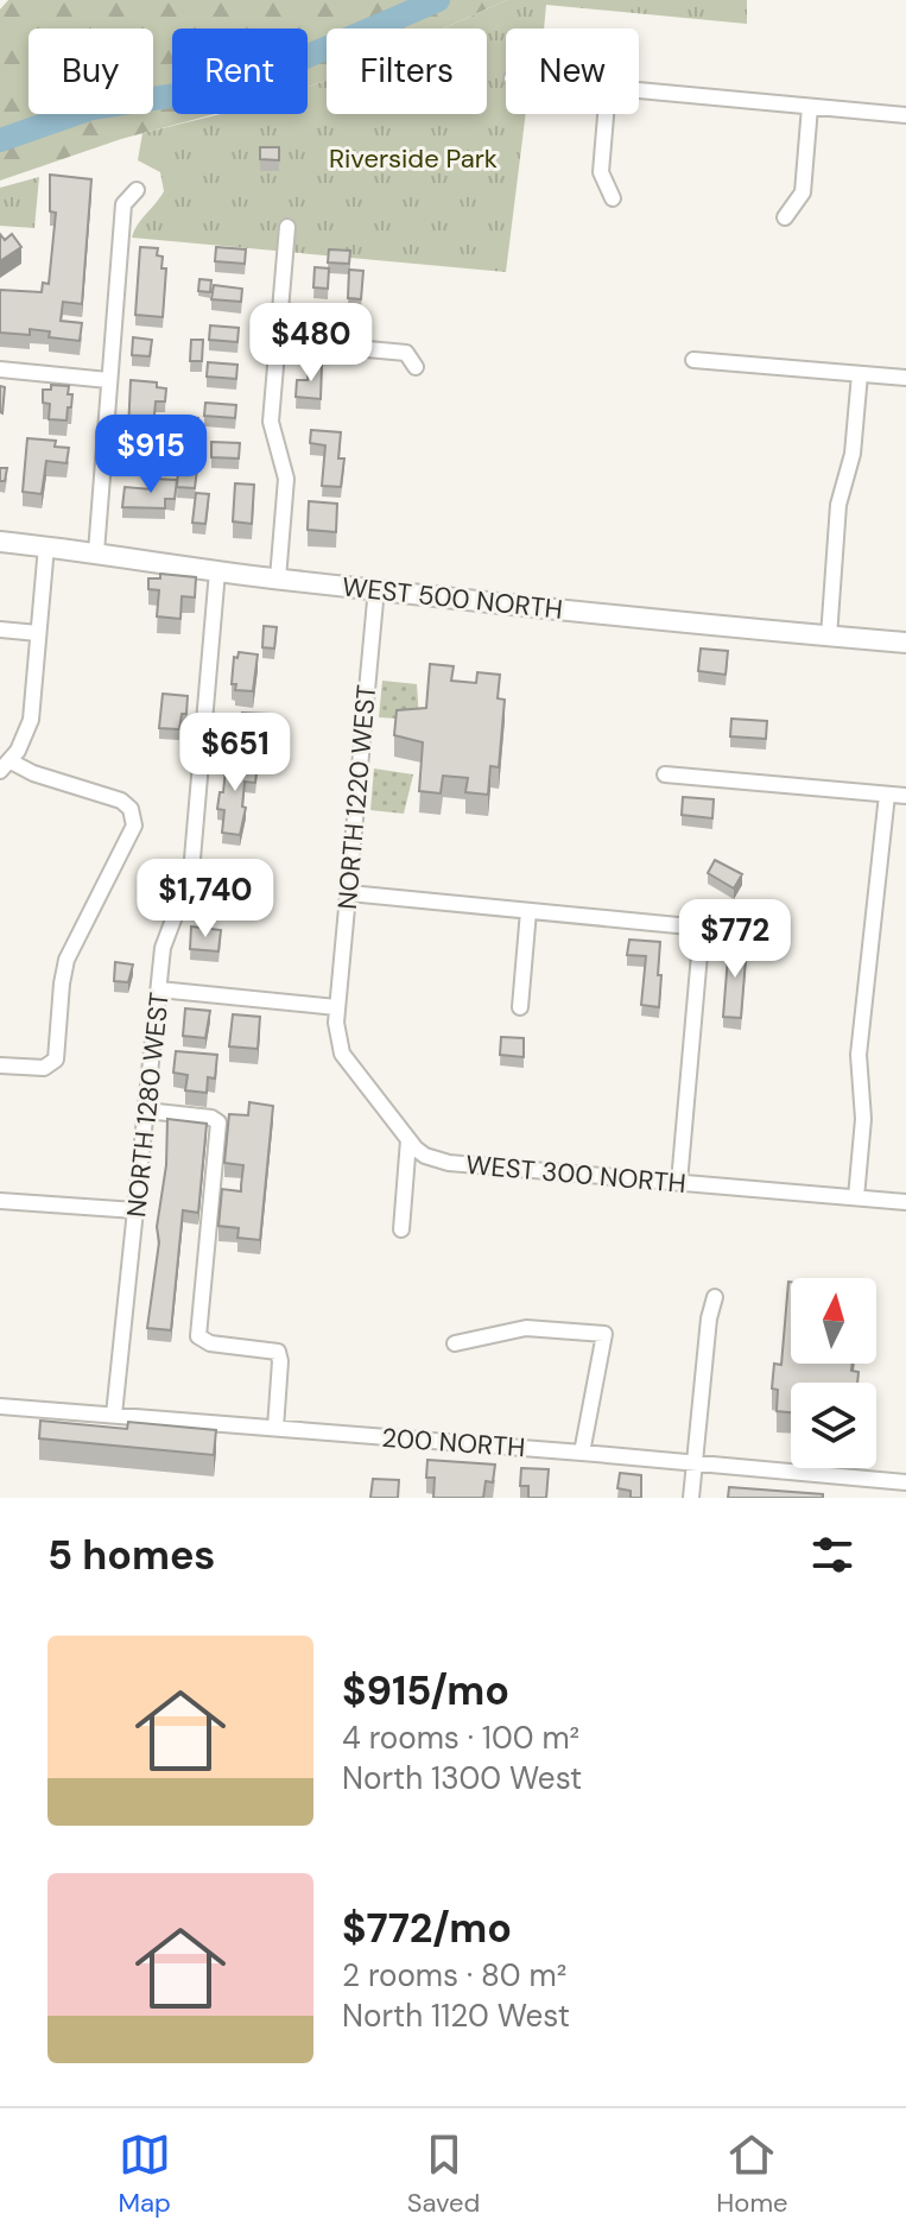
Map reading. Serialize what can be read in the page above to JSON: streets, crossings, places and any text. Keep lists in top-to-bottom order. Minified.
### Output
{"streets":{"street":["WEST 500 NORTH","NORTH 1220 WEST","NORTH 1280 WEST","WEST 300 NORTH","200 NORTH"]},"crossings":[["WEST 500 NORTH","NORTH 1220 WEST"],["WEST 500 NORTH","NORTH 1280 WEST"],["NORTH 1220 WEST","WEST 300 NORTH"],["NORTH 1280 WEST","200 NORTH"]],"parks":["Riverside Park"],"north":"top","page":{"chip":["Buy","Rent","Filters","New"],"price":["$480","$915","$651","$1,740","$772"],"heading":"5 homes","list":[{"name":"$915/mo","note":"4 rooms · 100 m² · North 1300 West"},{"name":"$772/mo","note":"2 rooms · 80 m² · North 1120 West"}],"tabs":["Map","Saved","Home"]}}
